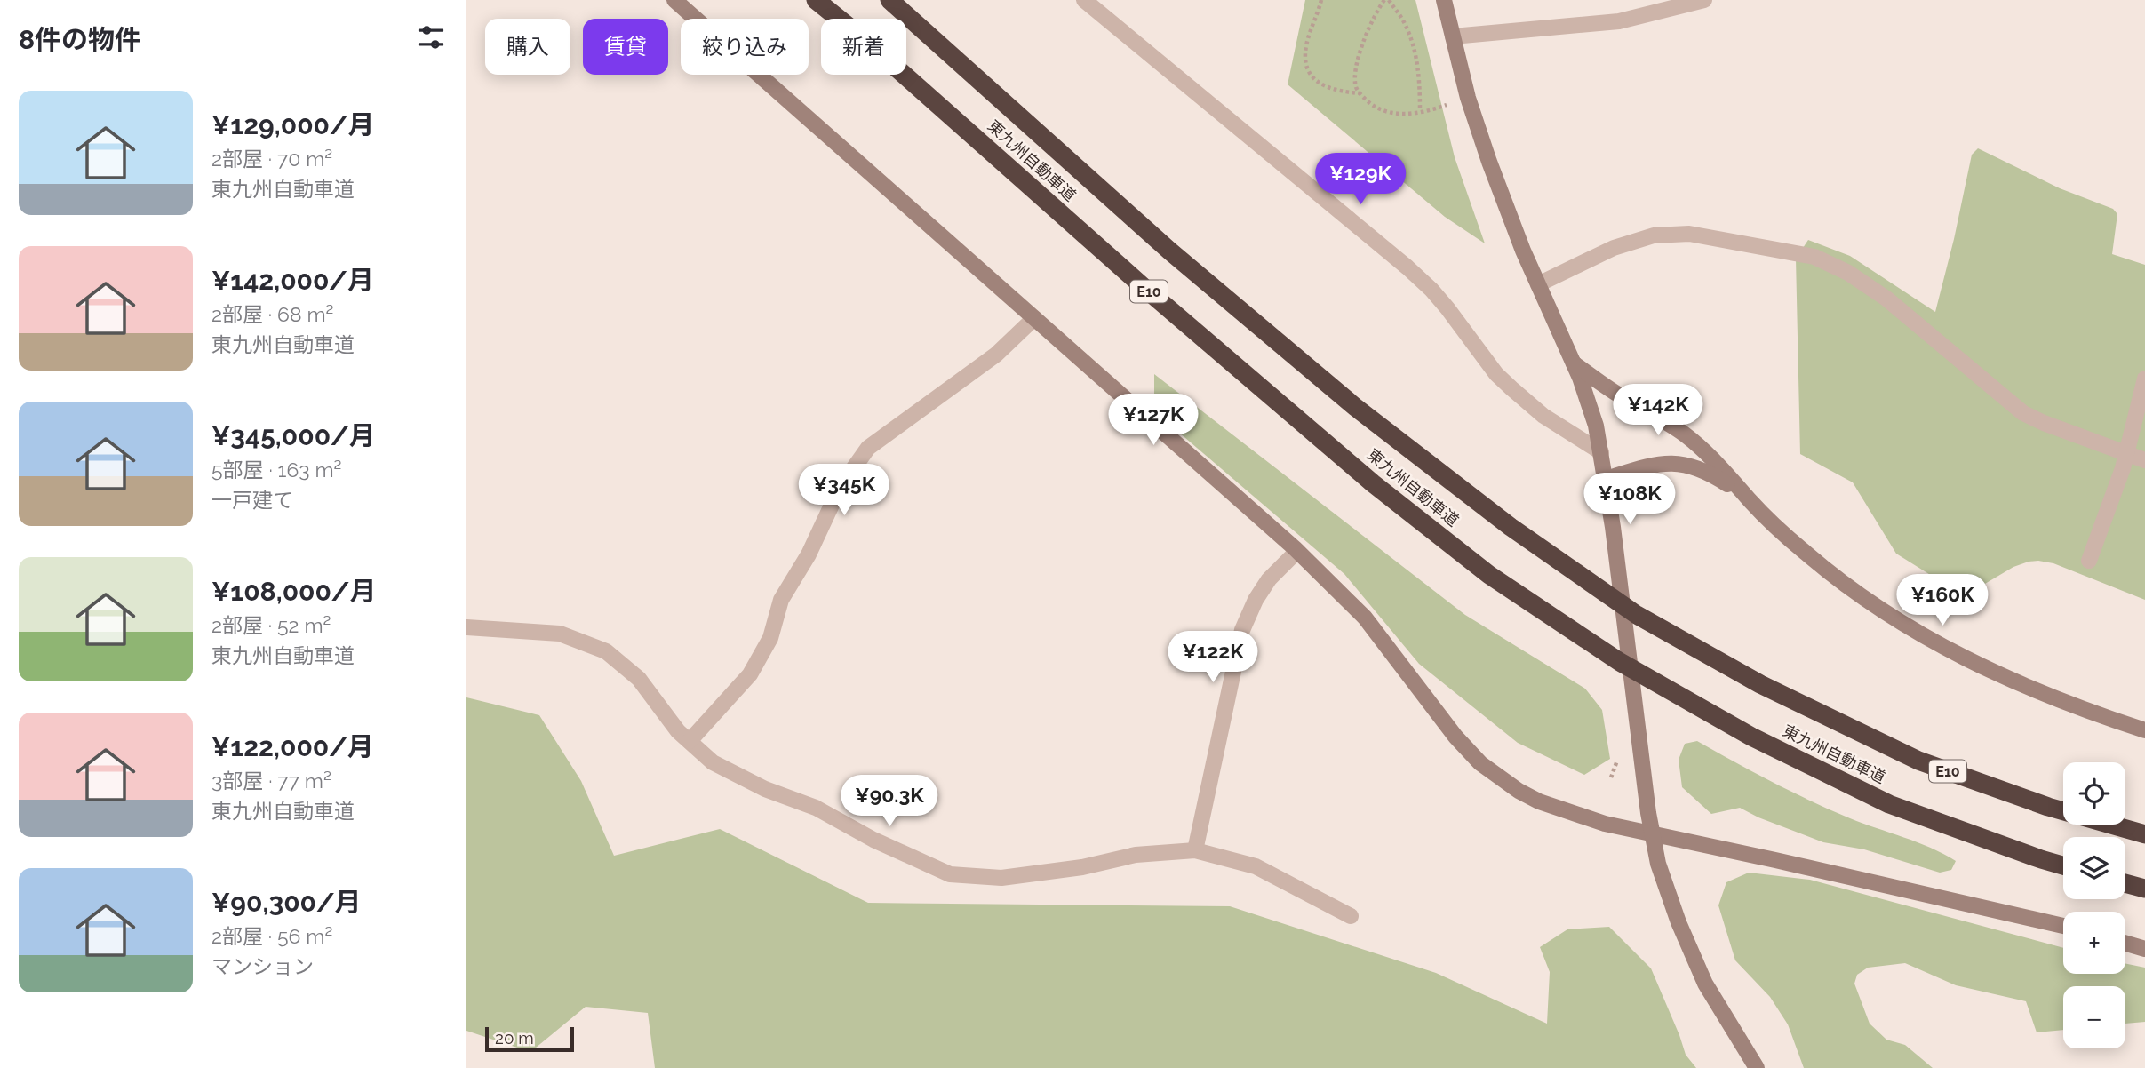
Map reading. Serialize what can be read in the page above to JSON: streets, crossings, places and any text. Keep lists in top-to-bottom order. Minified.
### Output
{"streets":{"highway":["東九州自動車道","E10"]},"scale_bar":"20 m","page":{"heading":"8件の物件","chip":["購入","賃貸","絞り込み","新着"],"list":[{"name":"¥129,000/月","note":"2部屋 · 70 m² · 東九州自動車道"},{"name":"¥142,000/月","note":"2部屋 · 68 m² · 東九州自動車道"},{"name":"¥345,000/月","note":"5部屋 · 163 m² · 一戸建て"},{"name":"¥108,000/月","note":"2部屋 · 52 m² · 東九州自動車道"},{"name":"¥122,000/月","note":"3部屋 · 77 m² · 東九州自動車道"},{"name":"¥90,300/月","note":"2部屋 · 56 m² · マンション"}],"price":["¥129K","¥142K","¥127K","¥345K","¥108K","¥160K","¥122K","¥90.3K"],"map_buttons":["+","−"],"scale":"20 m"}}
